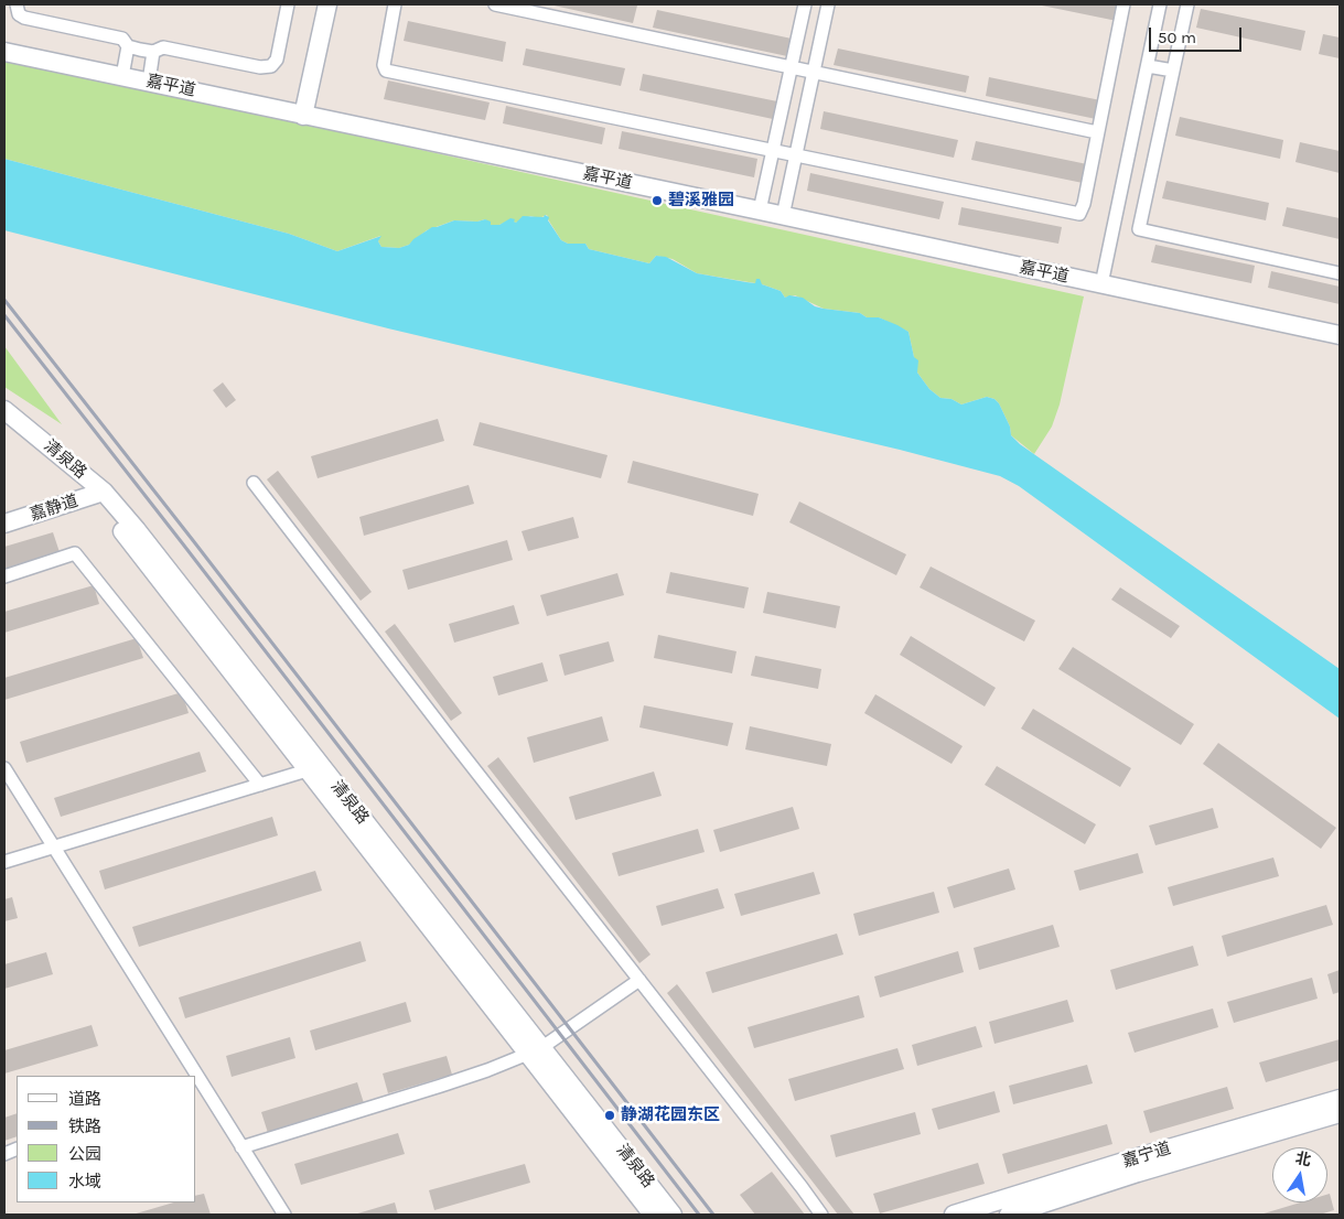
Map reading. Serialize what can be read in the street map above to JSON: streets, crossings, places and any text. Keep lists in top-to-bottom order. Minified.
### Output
{"streets":{"street":["嘉平道","清泉路","嘉静道","嘉宁道"]},"crossings":[["清泉路","嘉静道"]],"places":["碧溪雅园","静湖花园东区"],"legend":["道路","铁路","公园","水域"],"scale_bar":"50 m","north":"top"}
